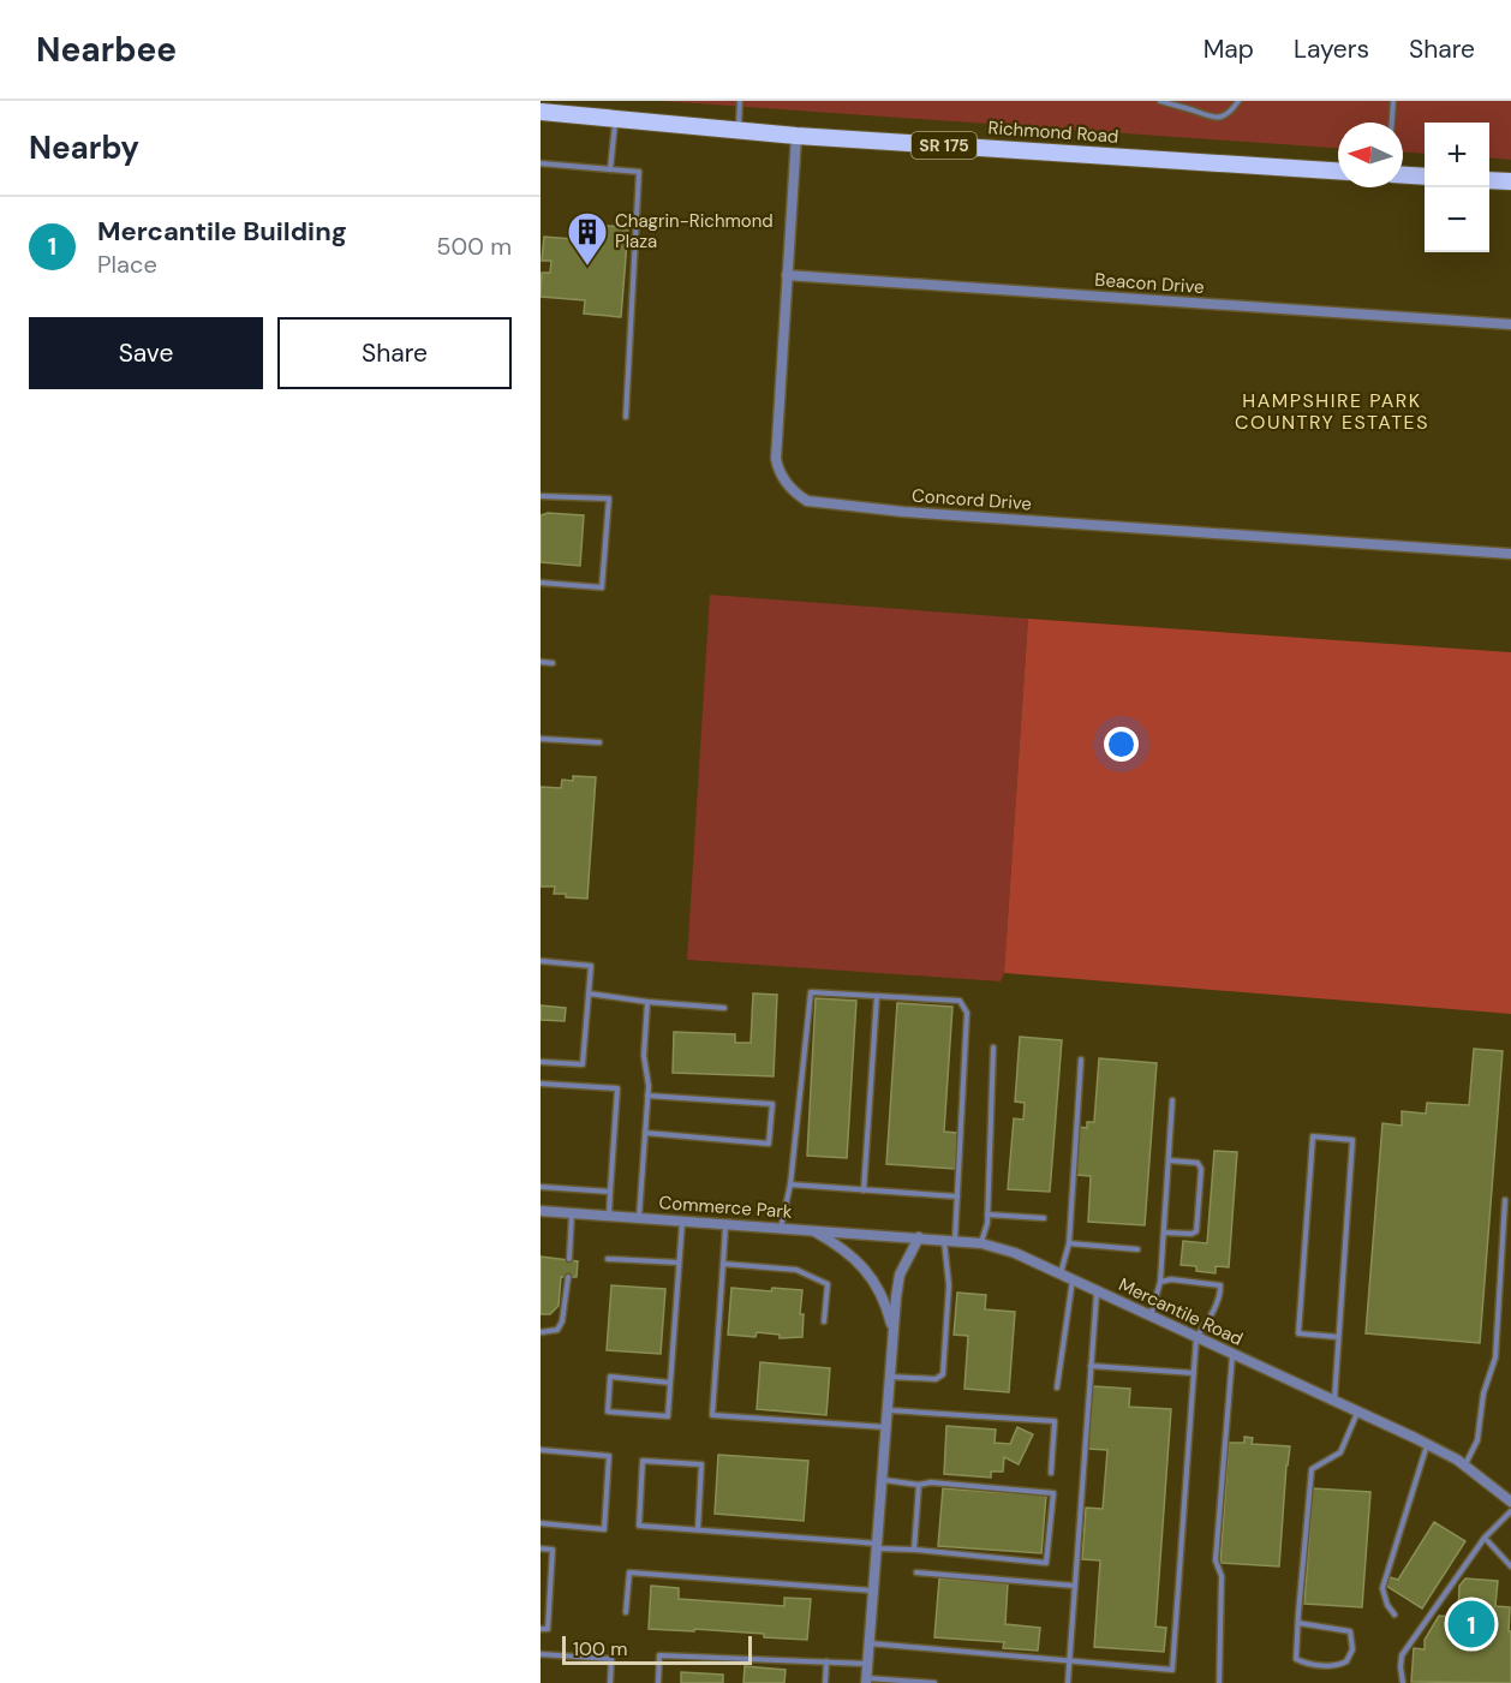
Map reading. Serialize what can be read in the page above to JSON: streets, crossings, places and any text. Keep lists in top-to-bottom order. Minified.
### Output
{"streets":{"main road":["Richmond Road","SR 175"],"street":["Beacon Drive","Concord Drive","Commerce Park","Mercantile Road"]},"crossings":[["Richmond Road","Concord Drive"],["Beacon Drive","Concord Drive"],["Commerce Park","Mercantile Road"]],"districts":["HAMPSHIRE PARK COUNTRY ESTATES"],"places":{"building":["Chagrin-Richmond Plaza"]},"scale_bar":"100 m","north":"left","page":{"header":"Nearbee","nav":["Map","Layers","Share"],"heading":"Nearby","map_buttons":["+","−"],"list":[{"mark":"1","name":"Mercantile Building","note":"Place","value":"500 m"}],"buttons":["Save","Share"],"pins":"1","scale":"100 m"}}
